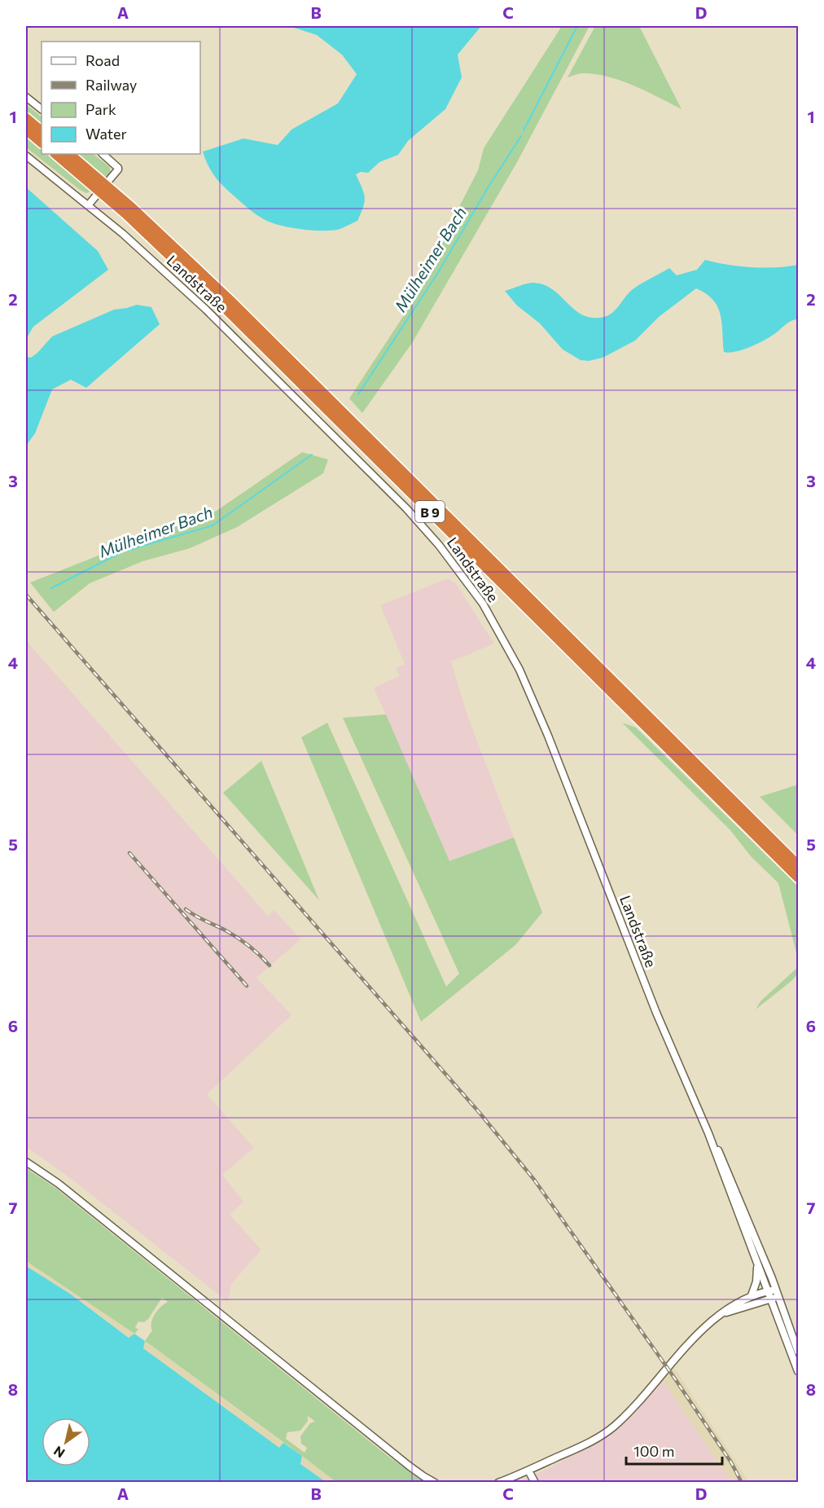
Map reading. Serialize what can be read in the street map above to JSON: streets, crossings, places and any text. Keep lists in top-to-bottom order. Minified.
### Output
{"streets":{"highway":["B 9"],"street":["Landstraße"]},"water":["Mülheimer Bach"],"legend":["Road","Railway","Park","Water"],"scale_bar":"100 m","north":"bottom left","grid":{"columns":["A","B","C","D"],"rows":["1","2","3","4","5","6","7","8"]}}
